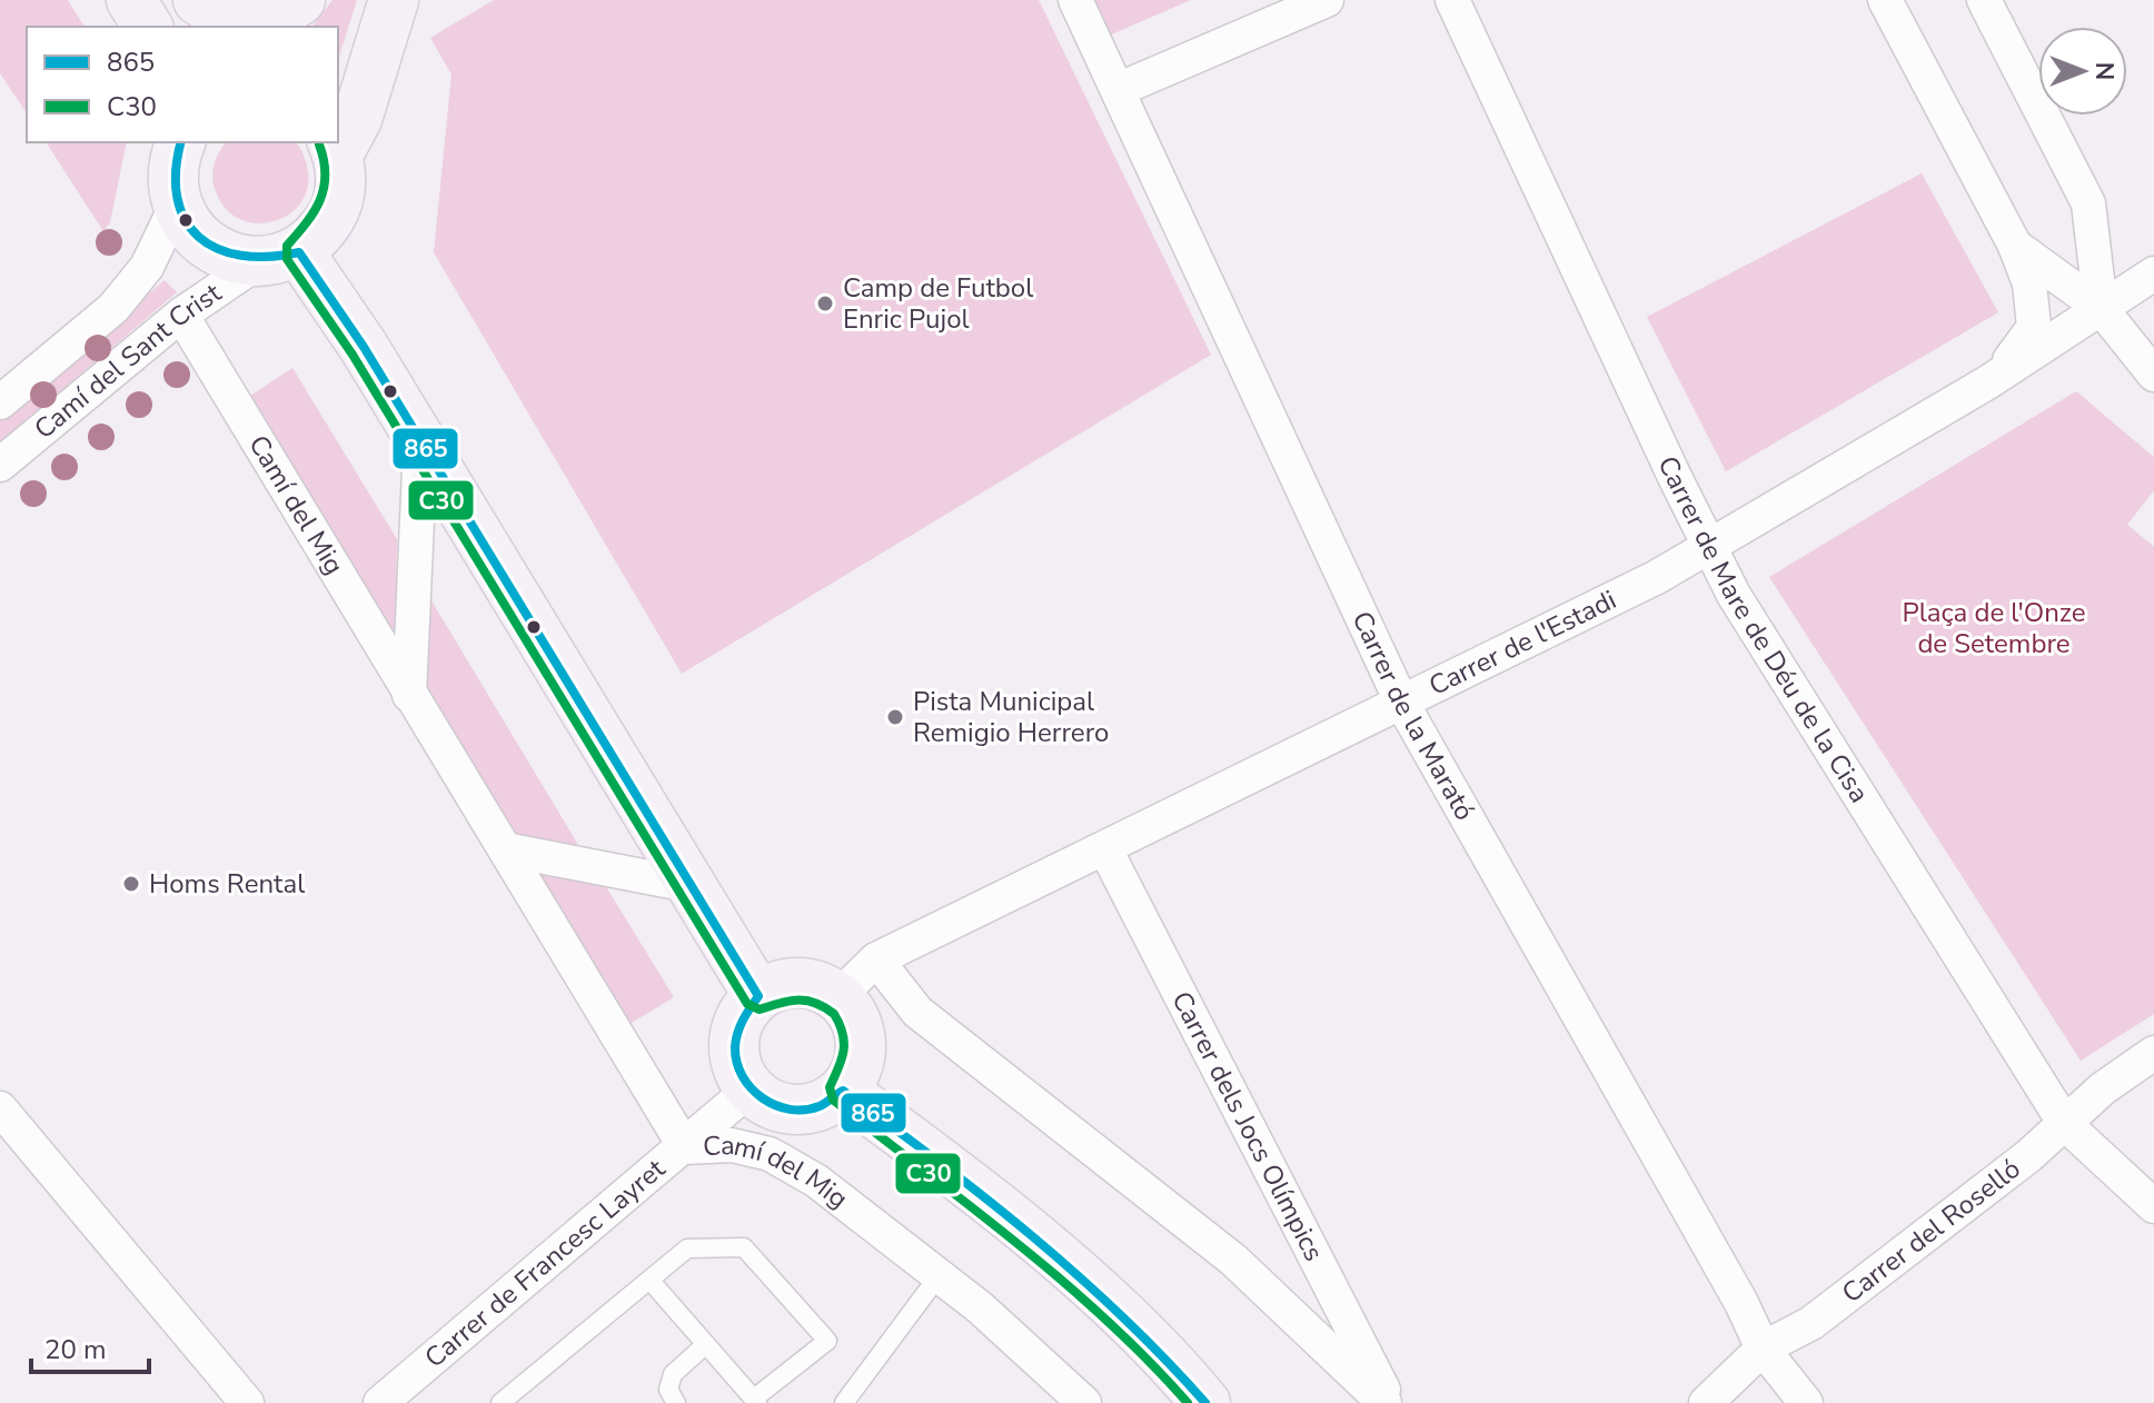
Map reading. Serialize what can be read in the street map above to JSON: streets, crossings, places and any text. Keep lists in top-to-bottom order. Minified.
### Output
{"streets":{"street":["Camí del Sant Crist","Camí del Mig","Carrer de Mare de Déu de la Cisa","Carrer de l'Estadi","Carrer de la Marató","Carrer dels Jocs Olímpics","Carrer del Roselló","Carrer de Francesc Layret"]},"crossings":[["Camí del Sant Crist","Camí del Mig"],["Camí del Mig","Carrer de Francesc Layret"],["Carrer de Mare de Déu de la Cisa","Carrer de l'Estadi"],["Carrer de Mare de Déu de la Cisa","Carrer del Roselló"],["Carrer de l'Estadi","Carrer de la Marató"],["Carrer de l'Estadi","Carrer dels Jocs Olímpics"],["Carrer de l'Estadi","Carrer de Francesc Layret"],["Carrer de la Marató","Carrer del Roselló"]],"parks":["Plaça de l'Onze de Setembre"],"places":["Camp de Futbol Enric Pujol","Pista Municipal Remigio Herrero","Homs Rental"],"lines":["transit line 865","transit line C30"],"legend":["865","C30"],"scale_bar":"20 m","north":"right"}
